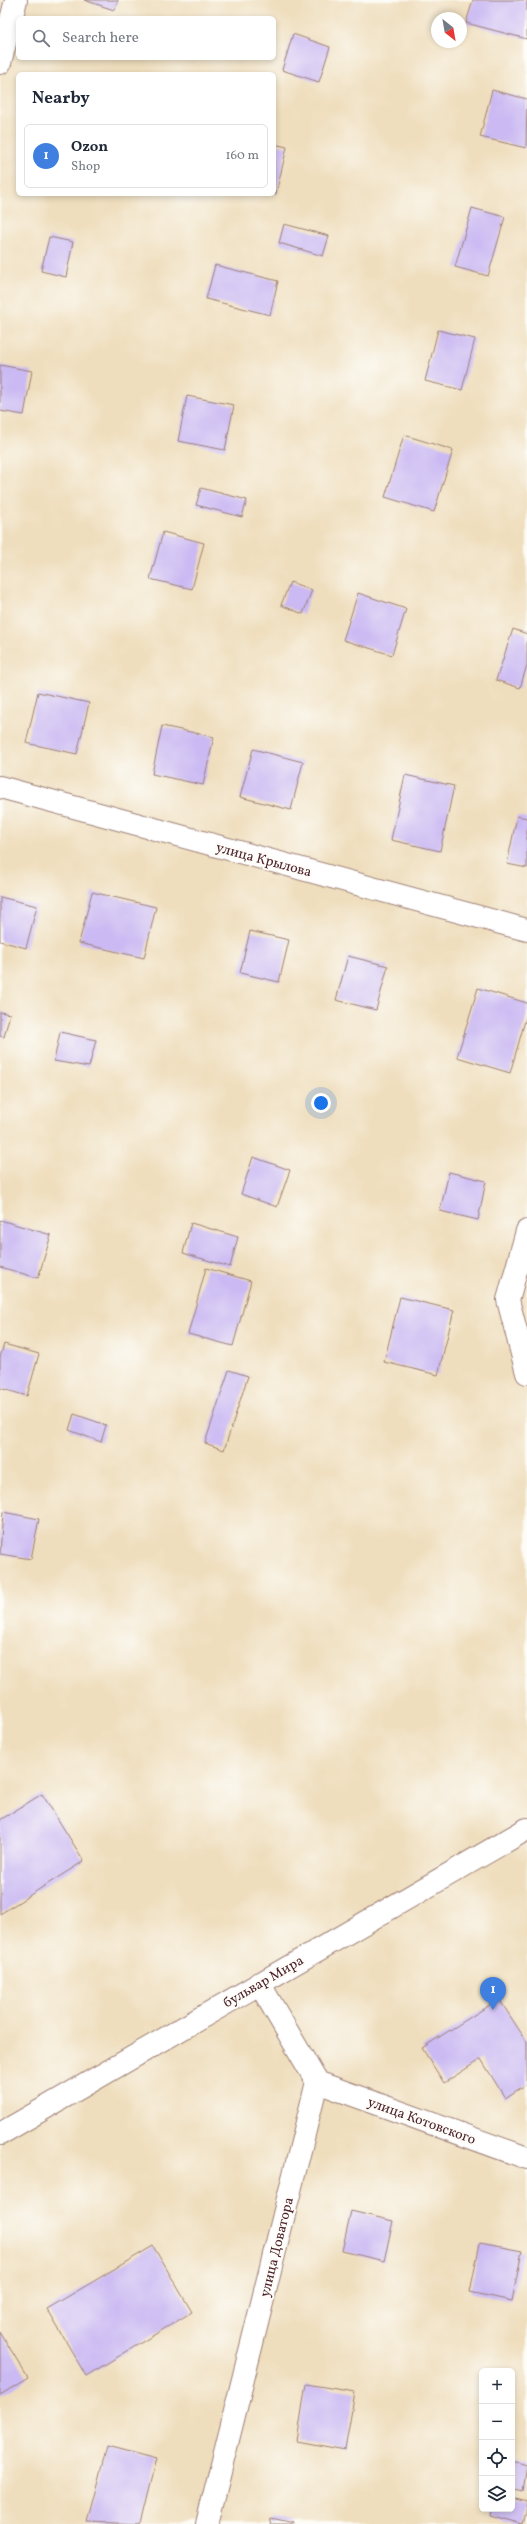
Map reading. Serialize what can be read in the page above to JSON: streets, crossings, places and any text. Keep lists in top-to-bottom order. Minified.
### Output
{"streets":{"street":["улица Крылова","бульвар Мира","улица Котовского","улица Доватора"]},"crossings":[["улица Котовского","улица Доватора"]],"north":"bottom right","page":{"search":"Search here","heading":"Nearby","list":[{"mark":"1","name":"Ozon","note":"Shop","value":"160 m"}],"pins":"1","map_buttons":["+","−"]}}
